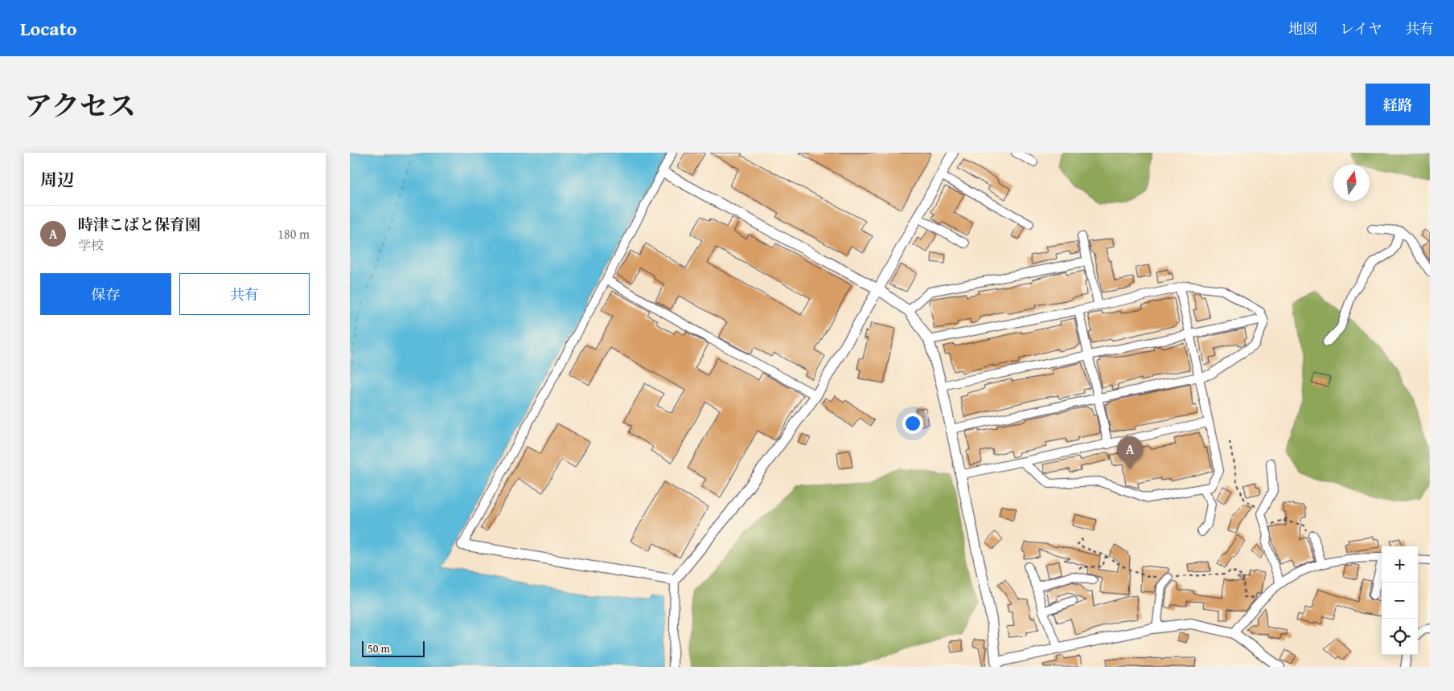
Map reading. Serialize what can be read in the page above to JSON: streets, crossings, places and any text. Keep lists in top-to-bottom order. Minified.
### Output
{"scale_bar":"50 m","north":"top","page":{"header":"Locato","nav":["地図","レイヤ","共有"],"title":"アクセス","buttons":["経路",["保存","共有"]],"heading":"周辺","list":[{"mark":"A","name":"時津こばと保育園","note":"学校","value":"180 m"}],"pins":"A","map_buttons":["+","−"],"scale":"50 m"}}
